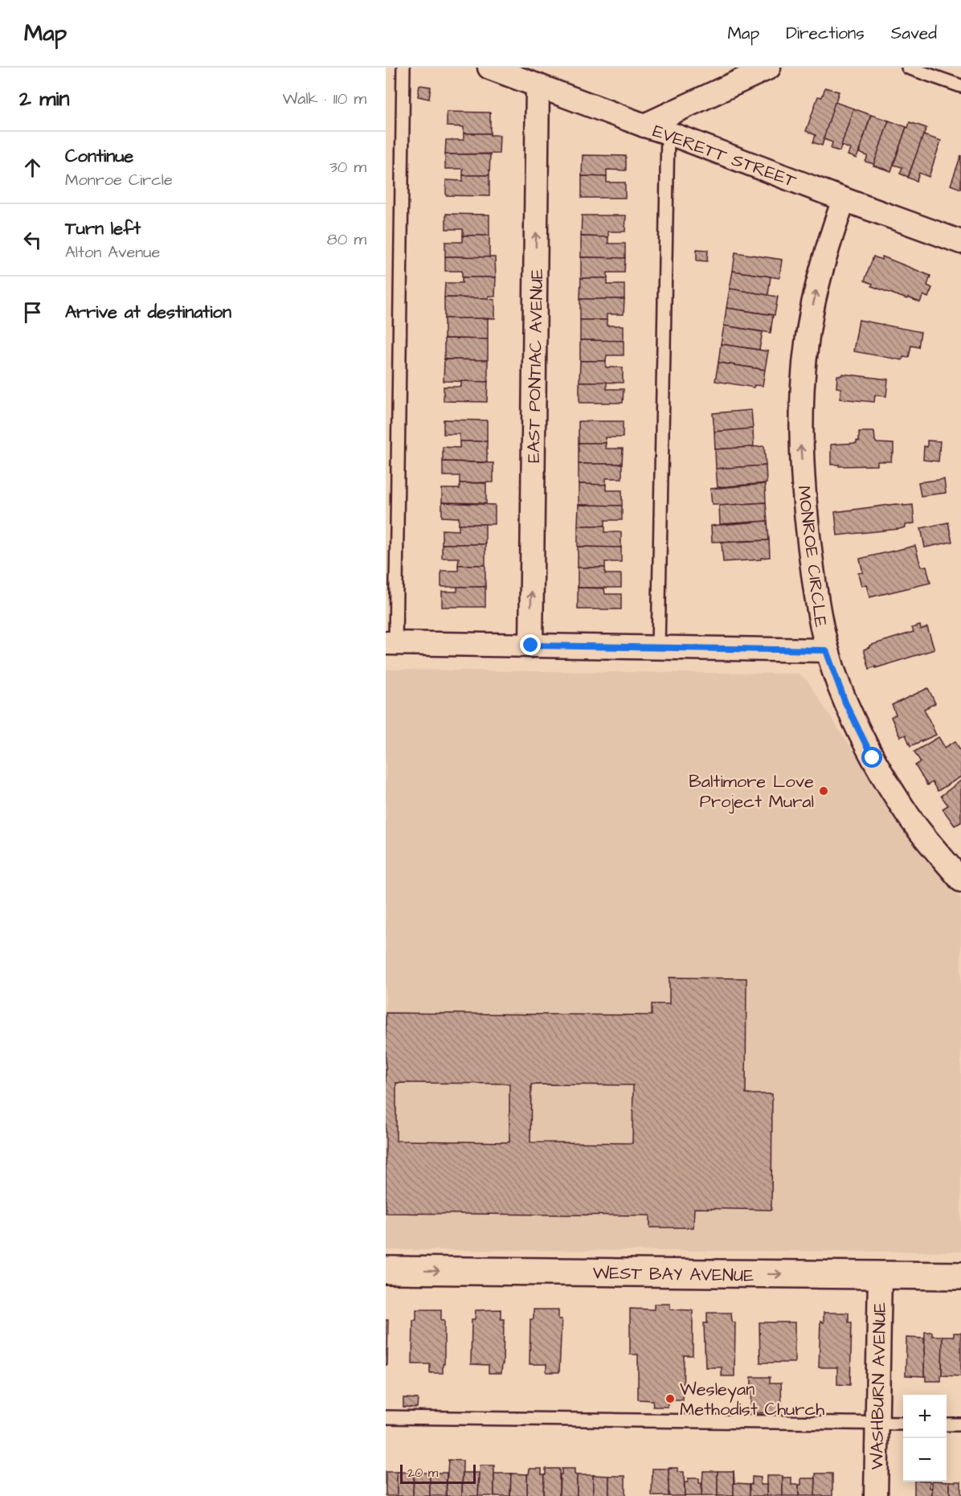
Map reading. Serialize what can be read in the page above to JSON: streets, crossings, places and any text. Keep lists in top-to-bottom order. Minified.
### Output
{"streets":{"street":["EVERETT STREET","EAST PONTIAC AVENUE","MONROE CIRCLE","WEST BAY AVENUE","WASHBURN AVENUE"]},"crossings":[["EVERETT STREET","EAST PONTIAC AVENUE"],["EVERETT STREET","MONROE CIRCLE"],["WEST BAY AVENUE","WASHBURN AVENUE"]],"one_way":["EAST PONTIAC AVENUE","MONROE CIRCLE","WEST BAY AVENUE"],"places":["Baltimore Love Project Mural","Wesleyan Methodist Church"],"scale_bar":"20 m","page":{"header":"Map","nav":["Map","Directions","Saved"],"heading":["2 min","Walk · 110 m"],"list":[["Continue","Monroe Circle","30 m"],["Turn left","Alton Avenue","80 m"],"Arrive at destination"],"map_buttons":["+","−"],"scale":"20 m"}}
